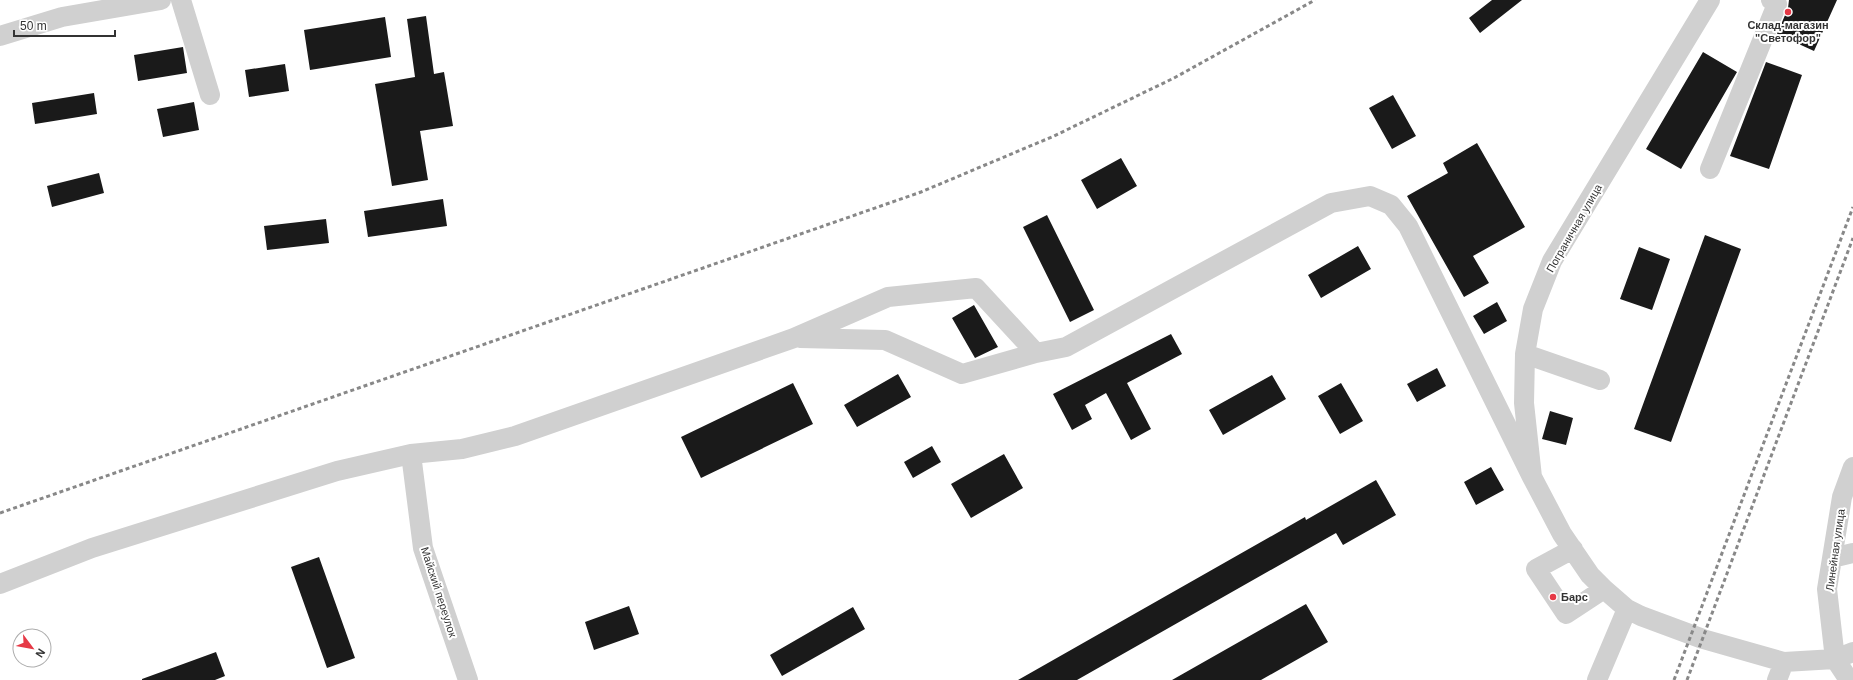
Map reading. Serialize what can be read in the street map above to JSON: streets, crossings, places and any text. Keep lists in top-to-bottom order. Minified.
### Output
{"streets":{"street":["Пограничная улица","Линейная улица","Майский переулок"]},"crossings":[["Пограничная улица","Линейная улица"]],"places":["Склад-магазин \"Светофор\"","Барс"],"scale_bar":"50 m","north":"bottom right"}
